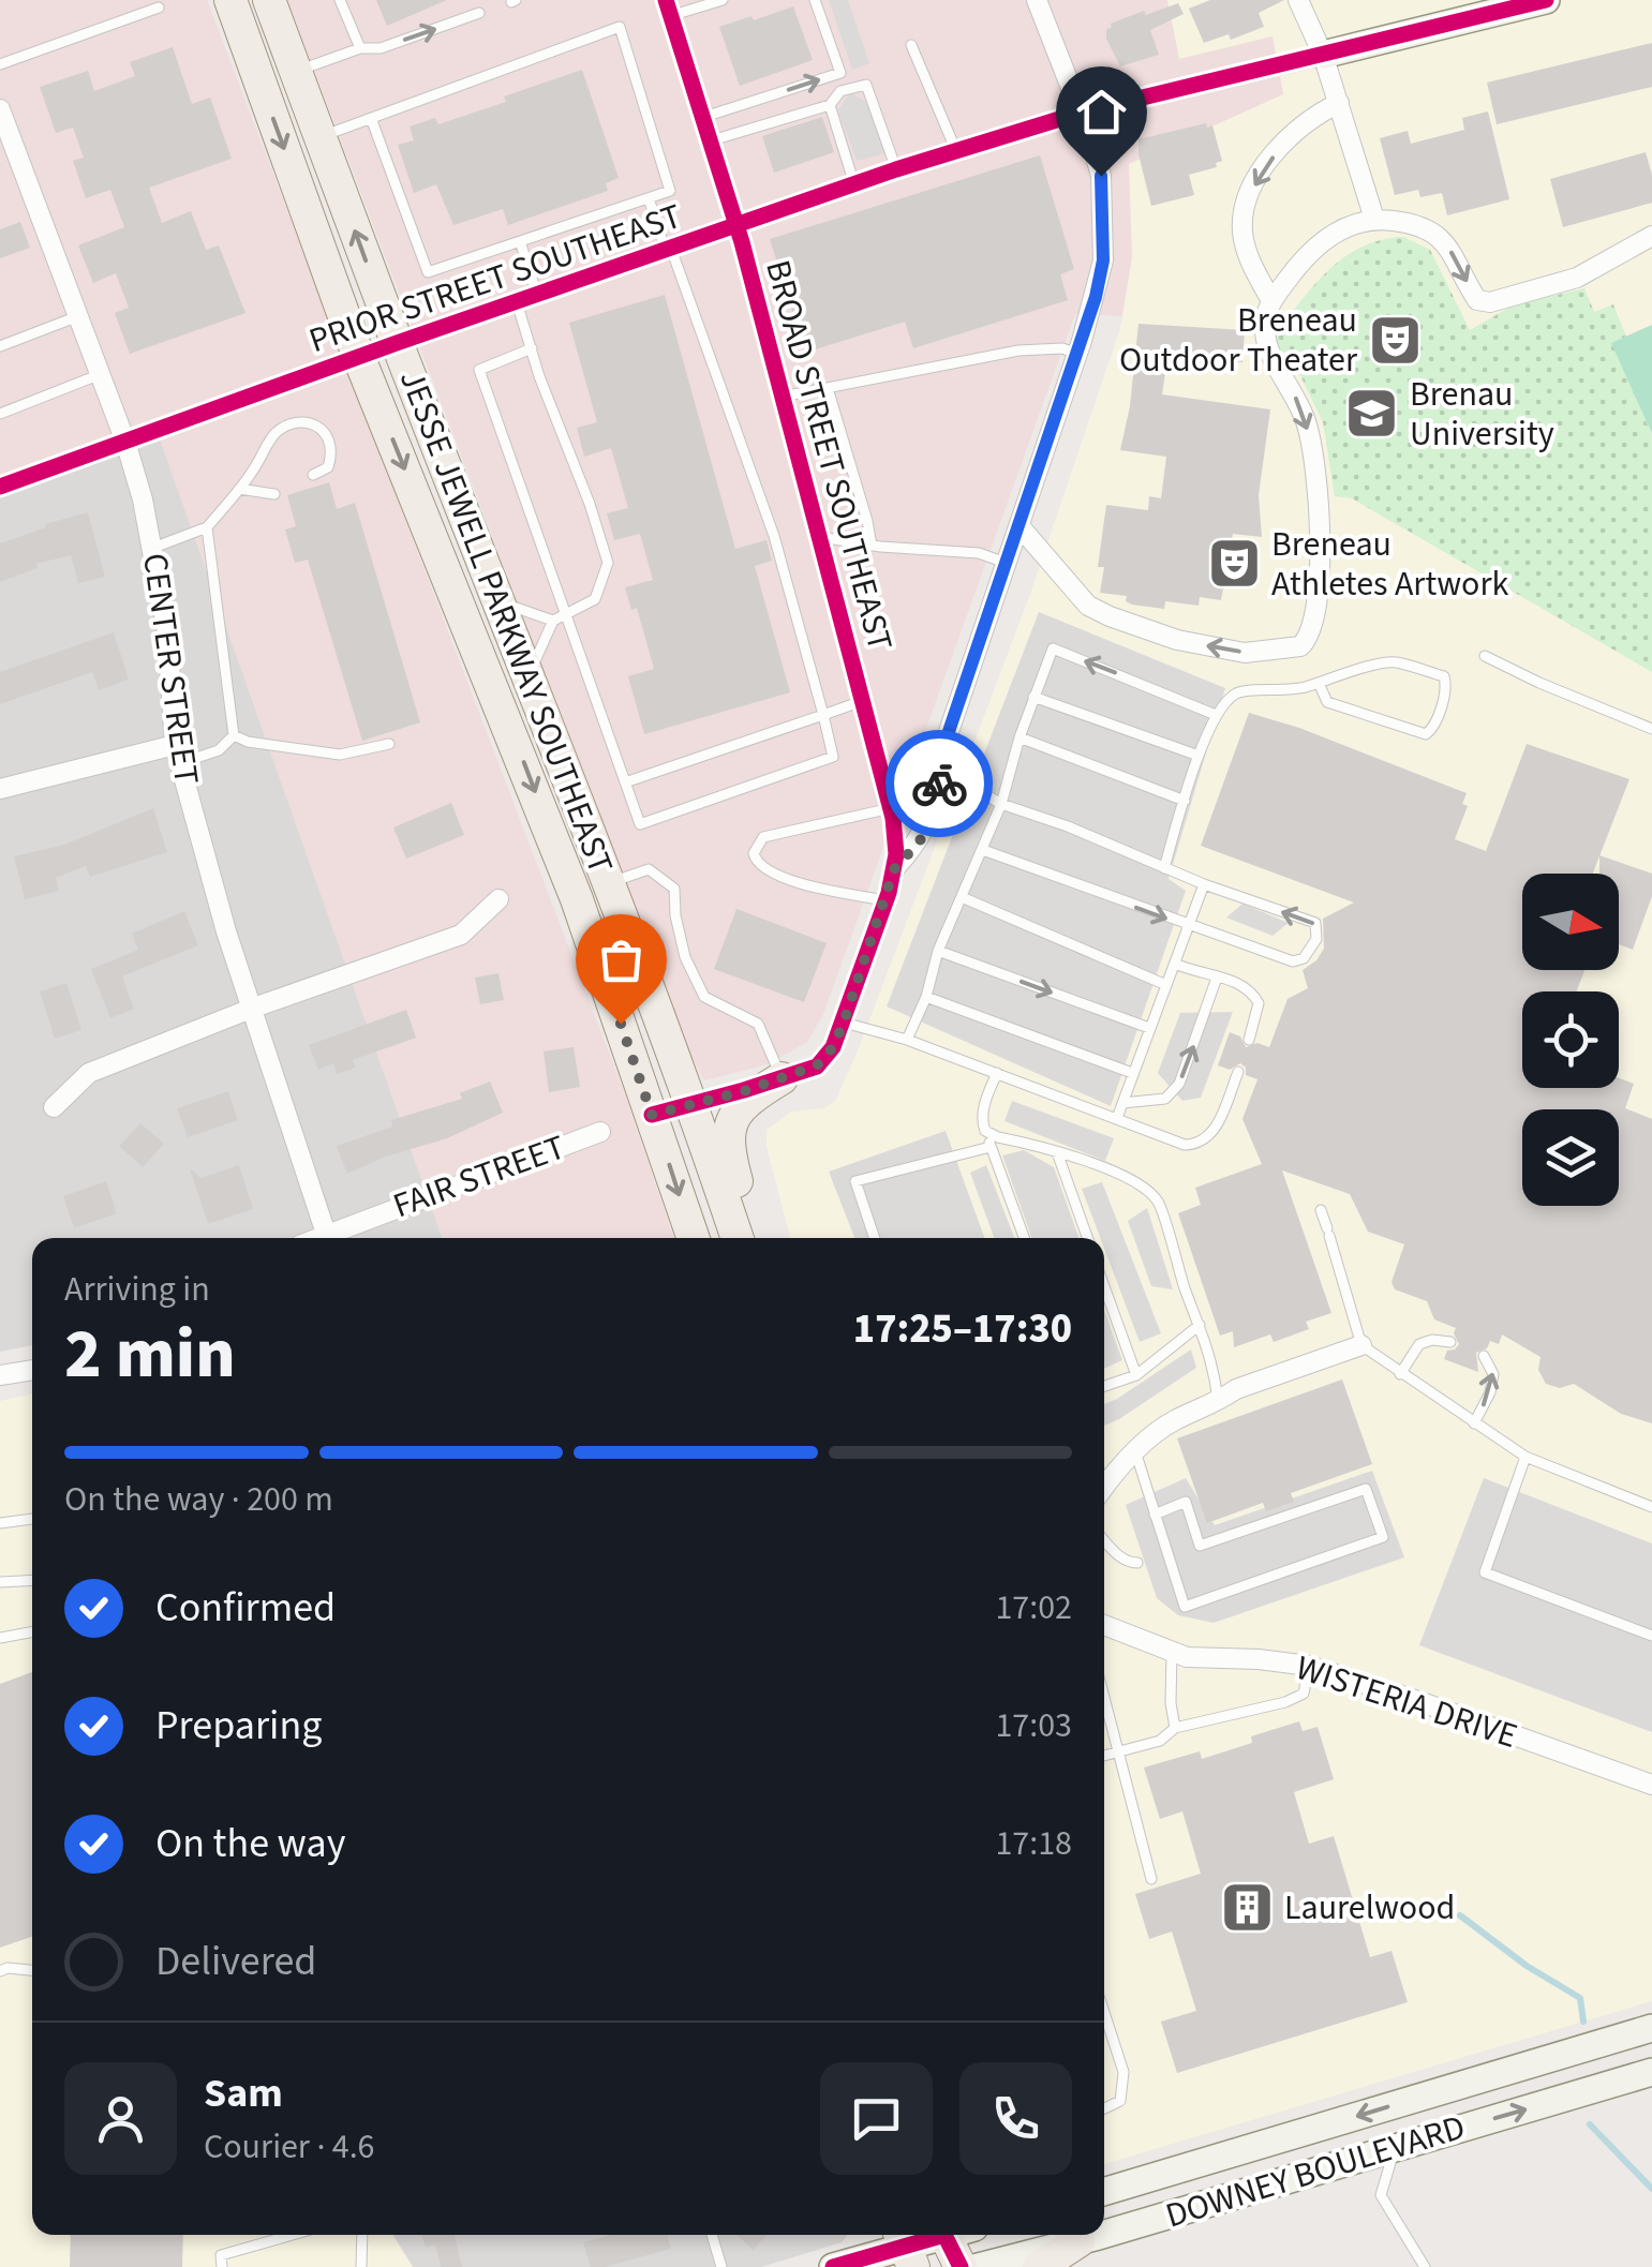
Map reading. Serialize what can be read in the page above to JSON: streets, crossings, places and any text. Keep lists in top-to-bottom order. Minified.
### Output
{"streets":{"main road":["JESSE JEWELL PARKWAY SOUTHEAST","DOWNEY BOULEVARD"],"street":["PRIOR STREET SOUTHEAST","BROAD STREET SOUTHEAST","CENTER STREET","FAIR STREET","WISTERIA DRIVE"]},"crossings":[["PRIOR STREET SOUTHEAST","BROAD STREET SOUTHEAST"],["PRIOR STREET SOUTHEAST","JESSE JEWELL PARKWAY SOUTHEAST"],["PRIOR STREET SOUTHEAST","CENTER STREET"],["CENTER STREET","FAIR STREET"]],"places":{"theatre":["Breneau Outdoor Theater","Breneau Athletes Artwork"],"school or university":["Brenau University"],"building":["Laurelwood"]},"north":"right","page":{"heading":["2 min","Arriving in","17:25–17:30"],"panel":["Sam","Courier · 4.6"],"bar":"On the way · 200 m","list":[["Confirmed","17:02"],["Preparing","17:03"],["On the way","17:18"],"Delivered"]}}
